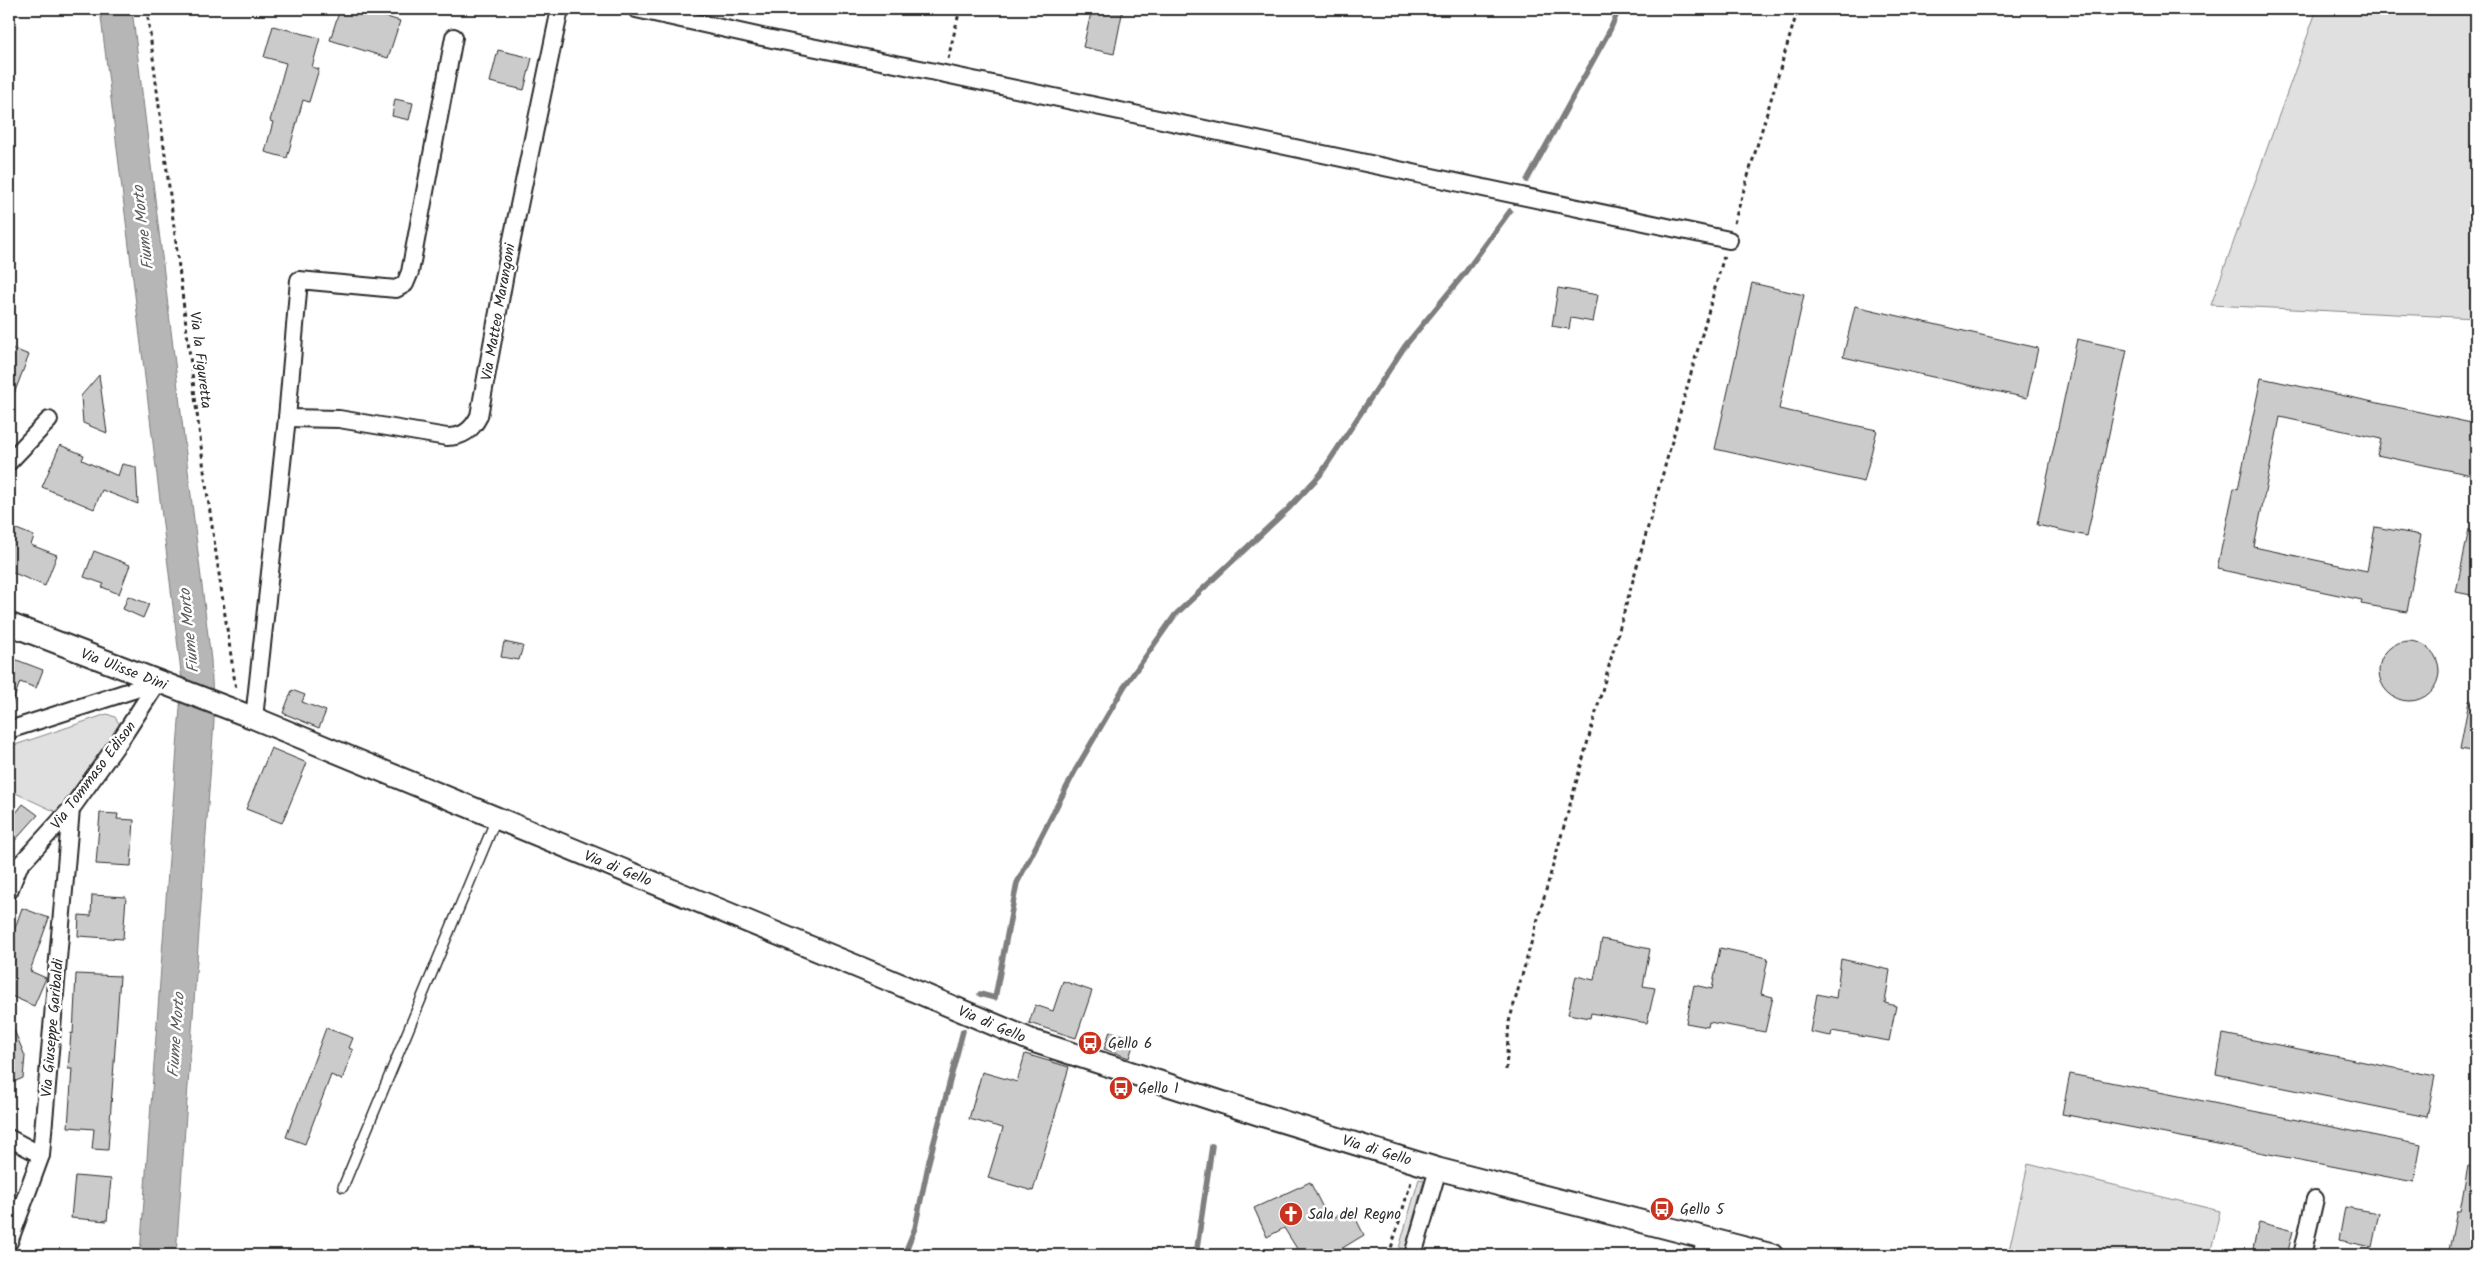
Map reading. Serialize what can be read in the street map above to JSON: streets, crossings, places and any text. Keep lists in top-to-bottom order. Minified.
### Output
{"streets":{"street":["Via Matteo Marangoni","Via Ulisse Dini","Via Tommaso Edison","Via di Gello","Via Giuseppe Garibaldi"],"path":["Via la Figuretta"]},"crossings":[["Via la Figuretta","Via Ulisse Dini"],["Via la Figuretta","Via di Gello"],["Via Ulisse Dini","Via Tommaso Edison"],["Via Ulisse Dini","Via di Gello"],["Via Tommaso Edison","Via Giuseppe Garibaldi"]],"water":["Fiume Morto"],"places":{"bus stop":["Gello 6","Gello 1","Gello 5"],"church":["Sala del Regno"]}}
